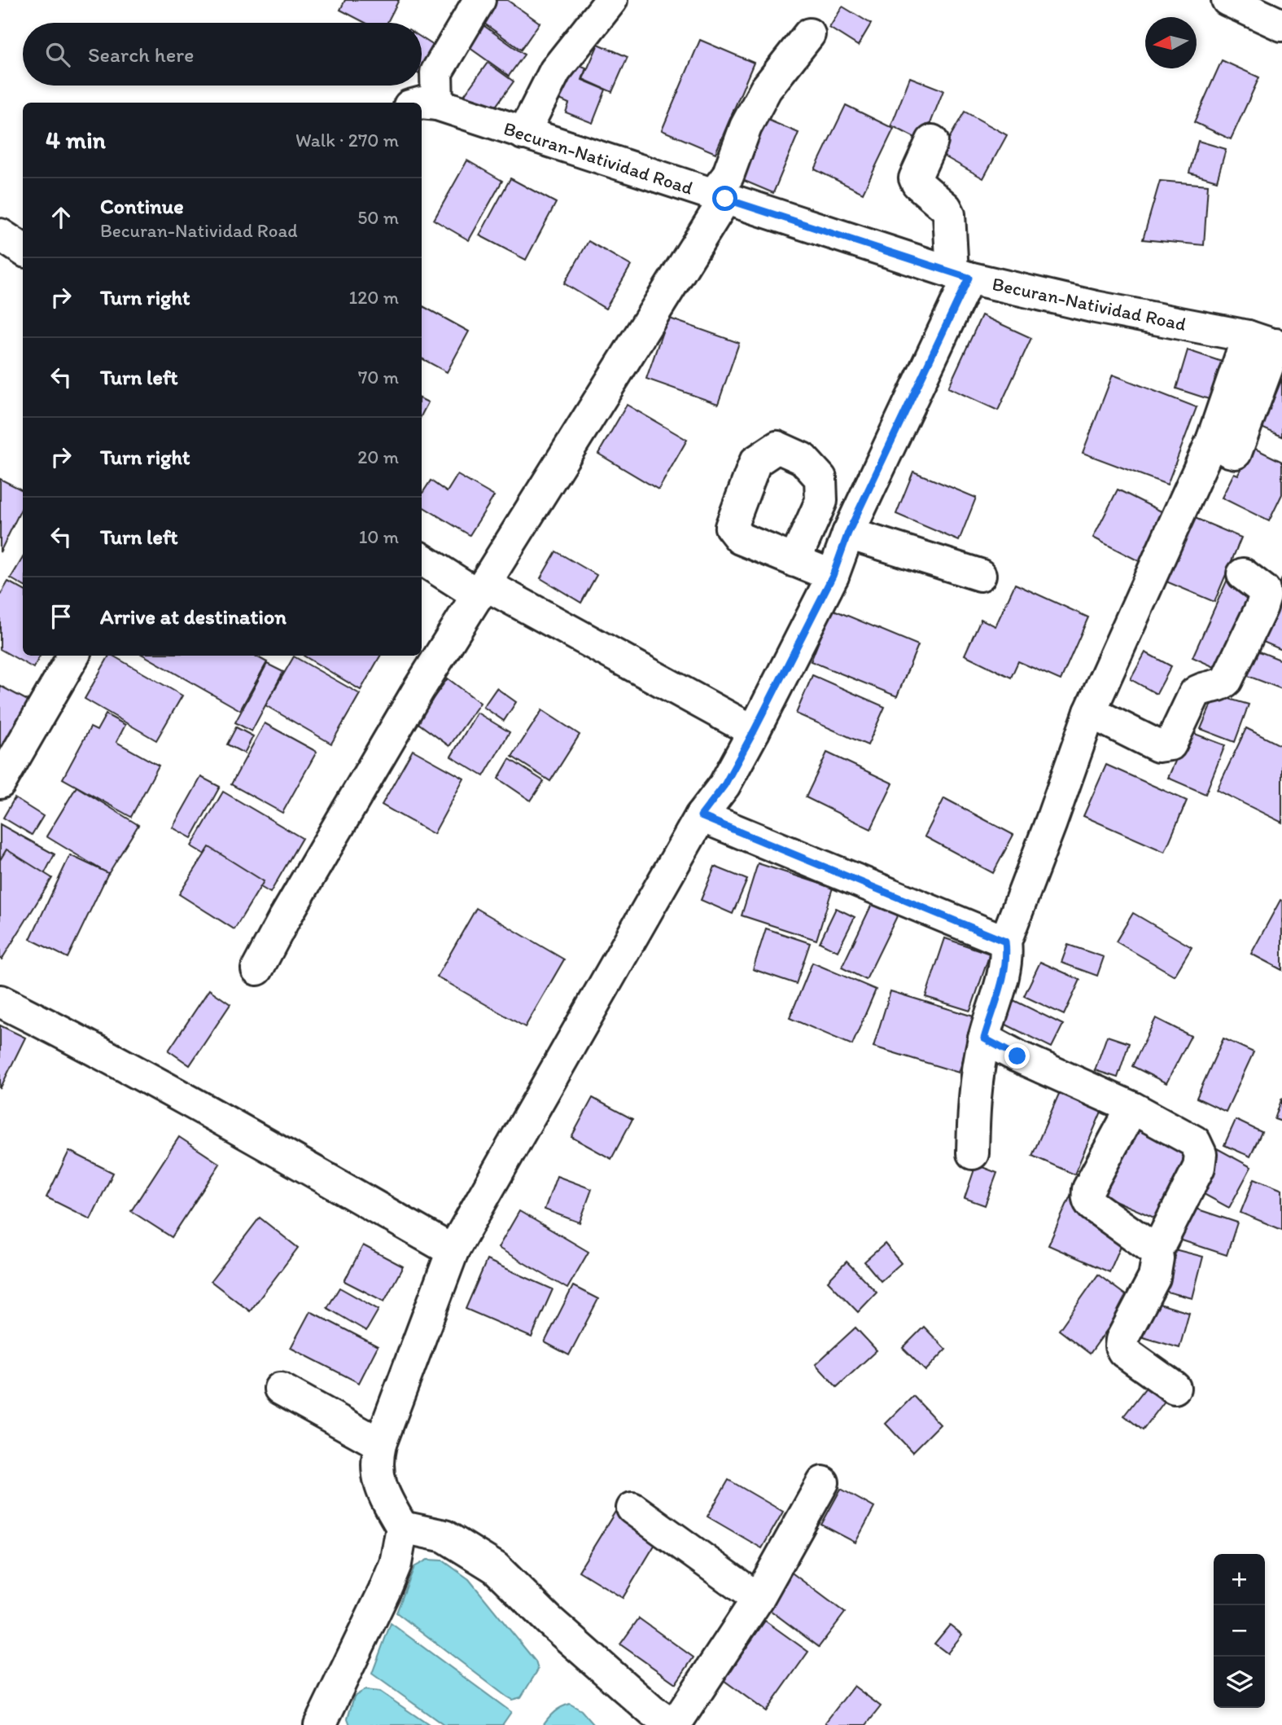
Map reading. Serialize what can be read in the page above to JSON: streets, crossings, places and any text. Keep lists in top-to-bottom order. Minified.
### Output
{"streets":{"street":["Becuran-Natividad Road"]},"north":"left","page":{"search":"Search here","heading":["4 min","Walk · 270 m"],"list":[["Continue","Becuran-Natividad Road","50 m"],["Turn right","120 m"],["Turn left","70 m"],["Turn right","20 m"],["Turn left","10 m"],"Arrive at destination"],"map_buttons":["+","−"]}}
